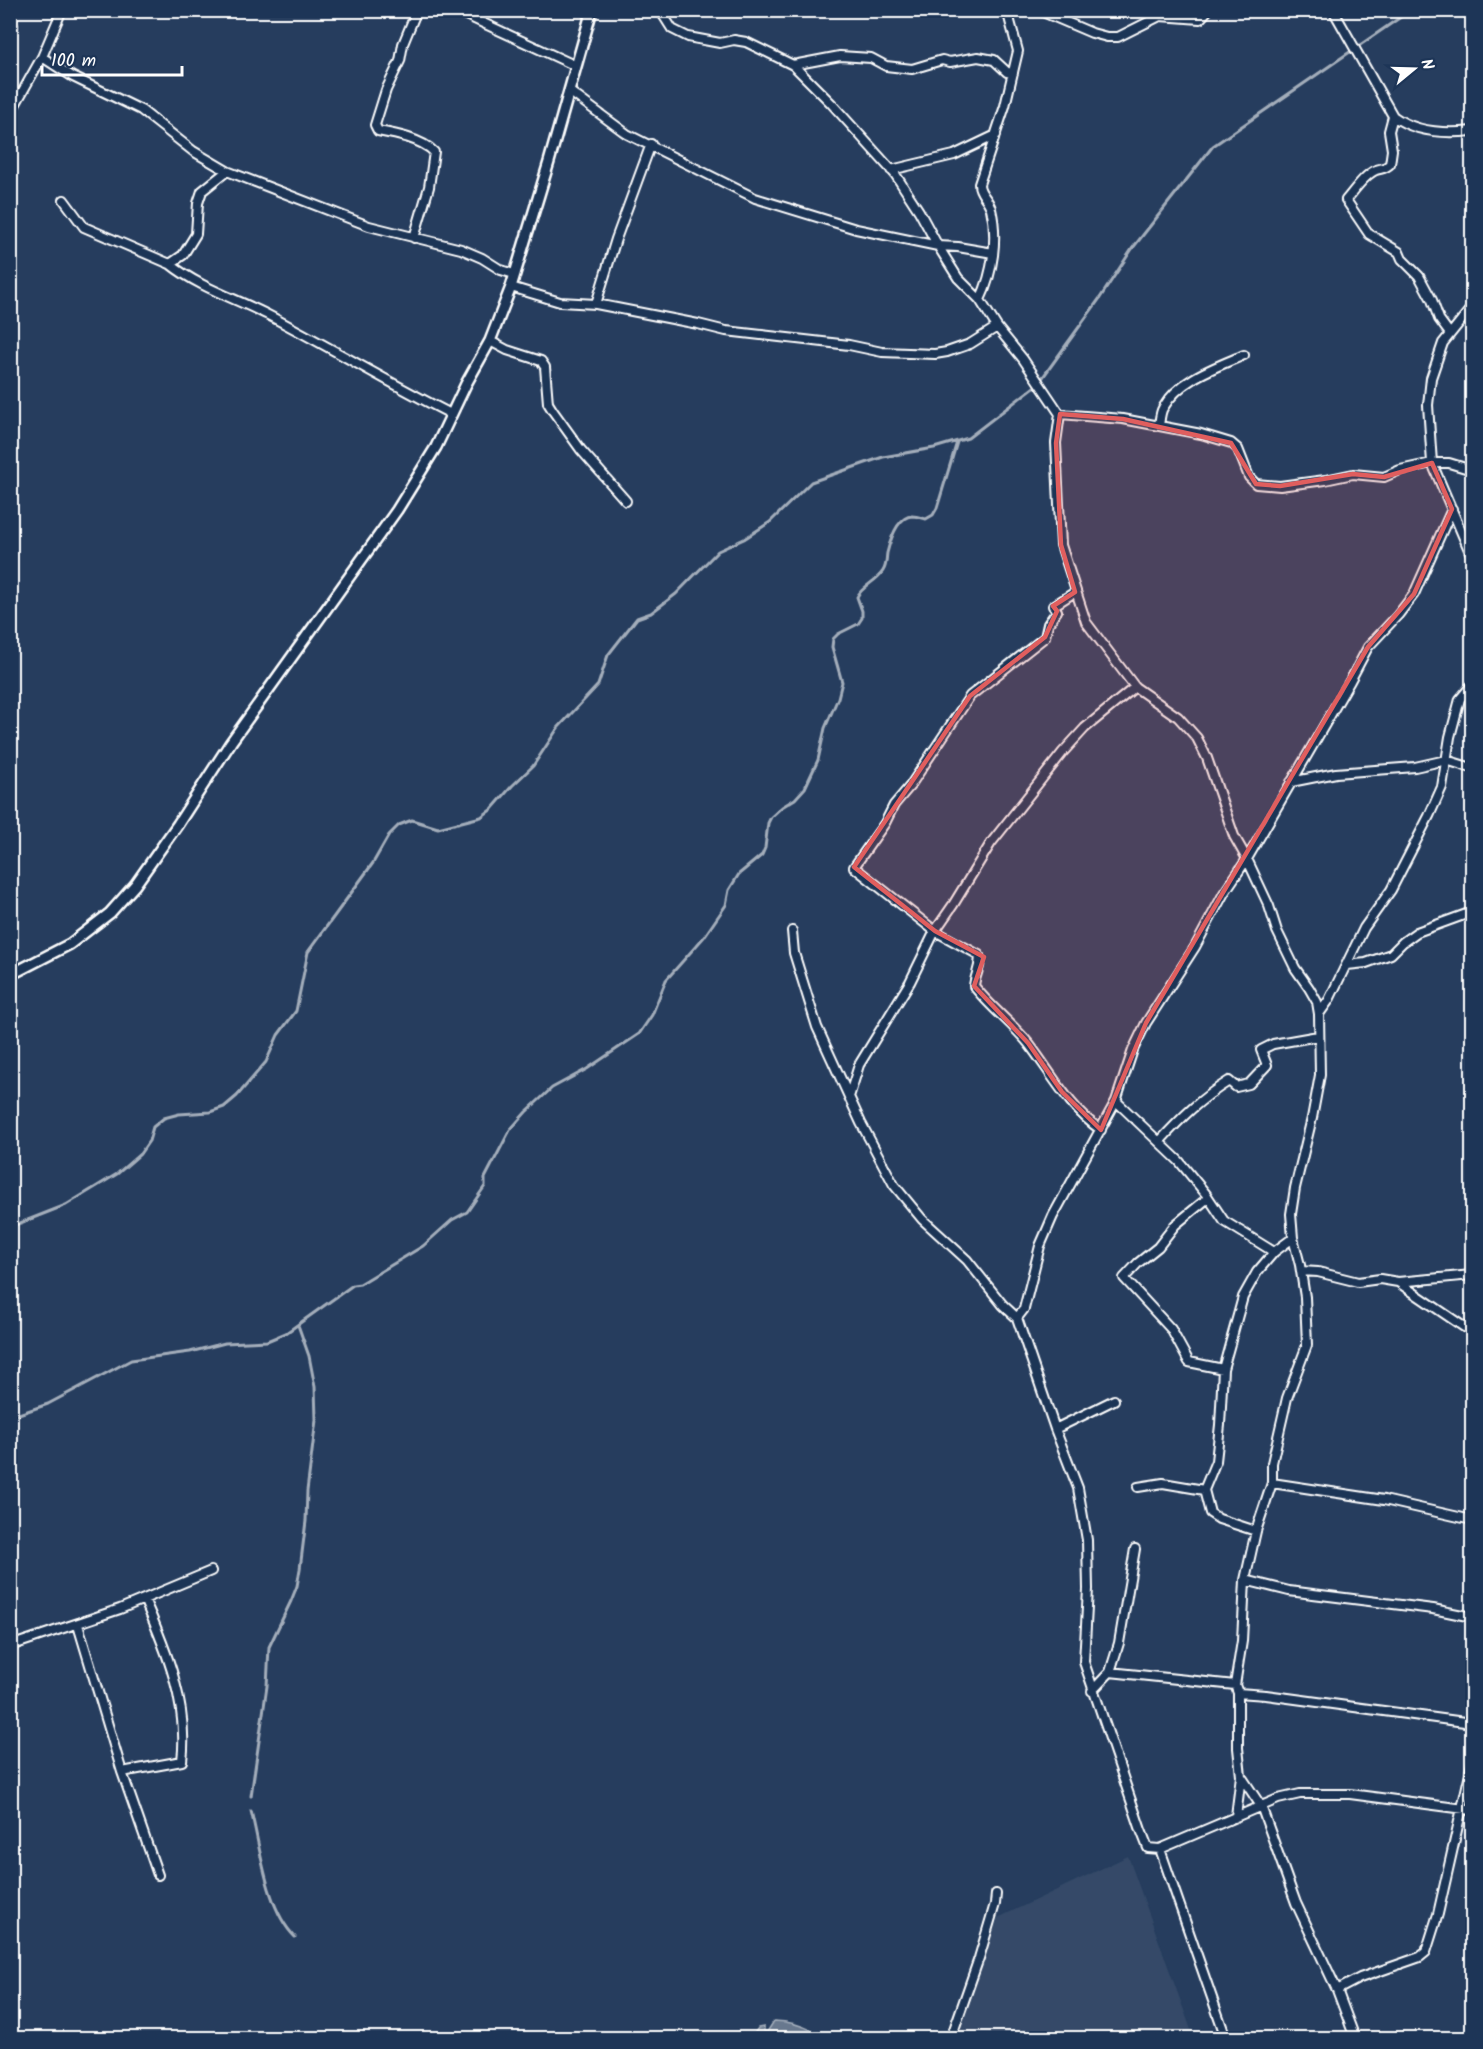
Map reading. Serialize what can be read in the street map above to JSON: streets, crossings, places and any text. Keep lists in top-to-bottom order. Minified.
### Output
{"scale_bar":"100 m","north":"right"}
